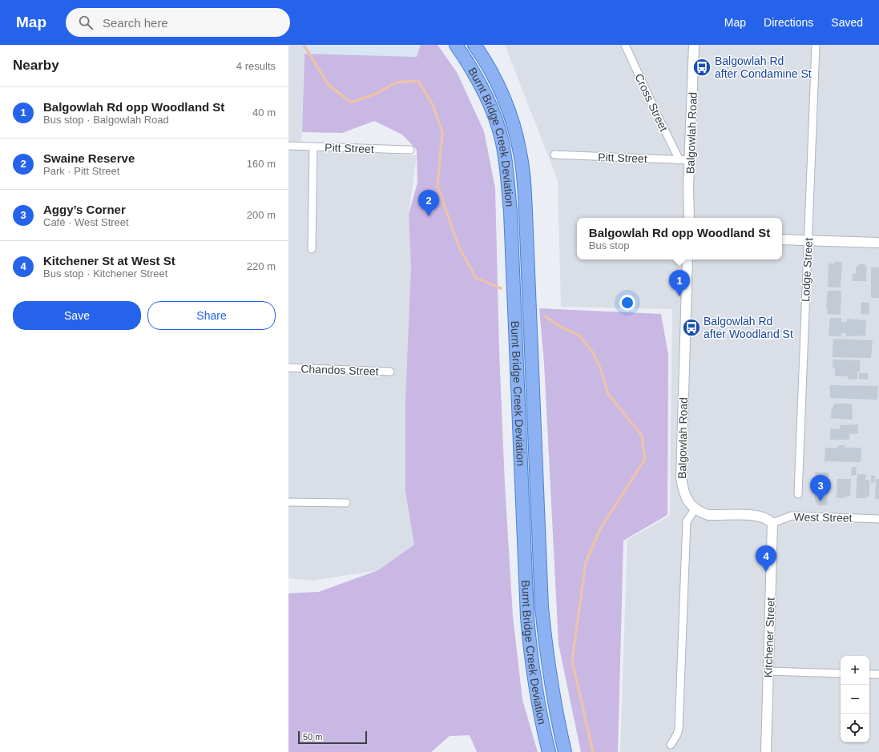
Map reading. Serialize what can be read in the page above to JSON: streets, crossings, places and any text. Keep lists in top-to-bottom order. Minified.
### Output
{"streets":{"highway":["Burnt Bridge Creek Deviation"],"street":["Cross Street","Balgowlah Road","Pitt Street","Lodge Street","Chandos Street","West Street","Kitchener Street"]},"crossings":[["Cross Street","Pitt Street"],["Balgowlah Road","Pitt Street"],["West Street","Kitchener Street"]],"places":{"bus stop":["Balgowlah Rd after Condamine St","Balgowlah Rd after Woodland St"]},"scale_bar":"50 m","page":{"header":"Map","search":"Search here","nav":["Map","Directions","Saved"],"heading":["Nearby","4 results"],"list":[{"mark":"1","name":"Balgowlah Rd opp Woodland St","note":"Bus stop · Balgowlah Road","value":"40 m"},{"mark":"2","name":"Swaine Reserve","note":"Park · Pitt Street","value":"160 m"},{"mark":"3","name":"Aggy’s Corner","note":"Café · West Street","value":"200 m"},{"mark":"4","name":"Kitchener St at West St","note":"Bus stop · Kitchener Street","value":"220 m"}],"pins":["2","1","3","4"],"popup":["Balgowlah Rd opp Woodland St","Bus stop"],"buttons":["Save","Share"],"map_buttons":["+","−"],"scale":"50 m"}}
